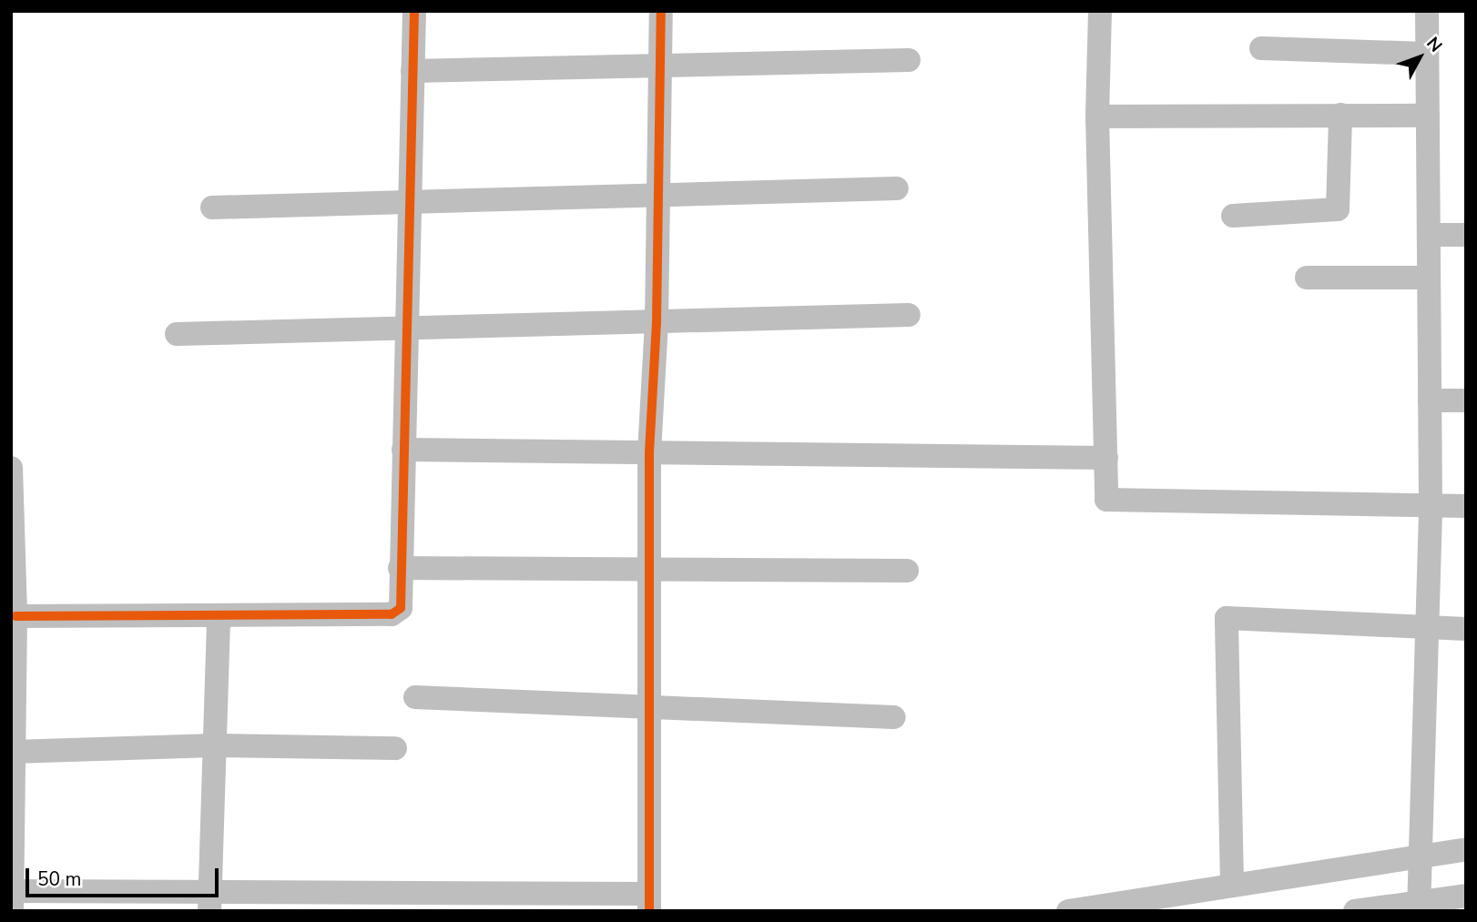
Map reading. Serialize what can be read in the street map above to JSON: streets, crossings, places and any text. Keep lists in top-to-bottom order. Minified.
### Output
{"scale_bar":"50 m","north":"top right"}
